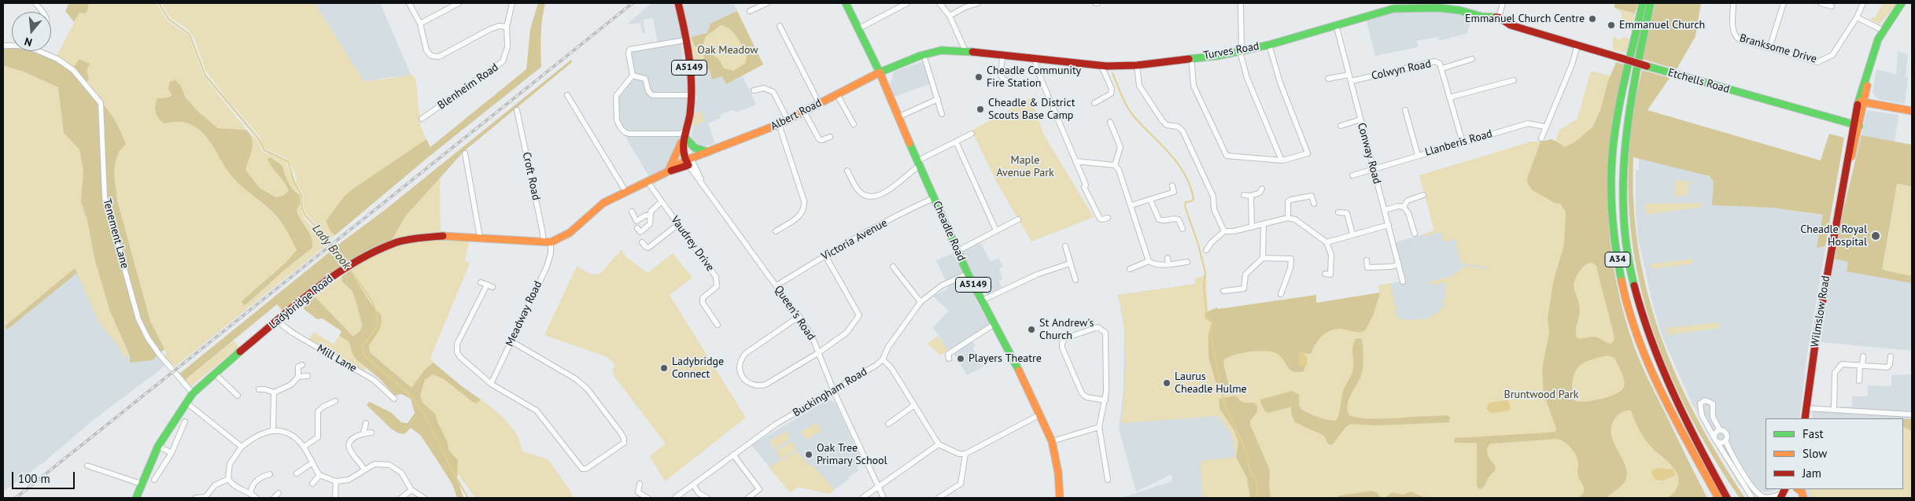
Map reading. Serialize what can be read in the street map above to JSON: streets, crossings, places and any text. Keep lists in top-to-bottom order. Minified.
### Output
{"streets":{"main road":["Turves Road","A5149","Etchells Road","Albert Road","Cheadle Road","A34","Ladybridge Road","Wilmslow Road"],"street":["Branksome Drive","Colwyn Road","Blenheim Road","Llanberis Road","Conway Road","Croft Road","Tenement Lane","Victoria Avenue","Vaudrey Drive","Queen's Road","Meadway Road","Mill Lane","Buckingham Road"]},"crossings":[["Turves Road","Etchells Road"],["Turves Road","Albert Road"],["Turves Road","Conway Road"],["Turves Road","Cheadle Road"],["A5149","Albert Road"],["A5149","Ladybridge Road"],["A5149","Queen's Road"],["Colwyn Road","Llanberis Road"],["Colwyn Road","Conway Road"],["Etchells Road","Wilmslow Road"],["Albert Road","Cheadle Road"],["Albert Road","Ladybridge Road"],["Albert Road","Queen's Road"],["Llanberis Road","Conway Road"],["Croft Road","Ladybridge Road"],["Croft Road","Meadway Road"],["Cheadle Road","Victoria Avenue"],["Tenement Lane","Ladybridge Road"],["Victoria Avenue","Queen's Road"],["Vaudrey Drive","Ladybridge Road"],["Ladybridge Road","Meadway Road"],["Ladybridge Road","Mill Lane"],["Queen's Road","Buckingham Road"]],"water":["Lady Brook"],"parks":["Oak Meadow","Maple Avenue Park","Bruntwood Park"],"places":["Emmanuel Church Centre","Emmanuel Church","Cheadle Community Fire Station","Cheadle & District Scouts Base Camp","Cheadle Royal Hospital","St Andrew's Church","Players Theatre","Ladybridge Connect","Laurus Cheadle Hulme","Oak Tree Primary School"],"legend":["Fast","Slow","Jam"],"scale_bar":"100 m","north":"bottom"}
